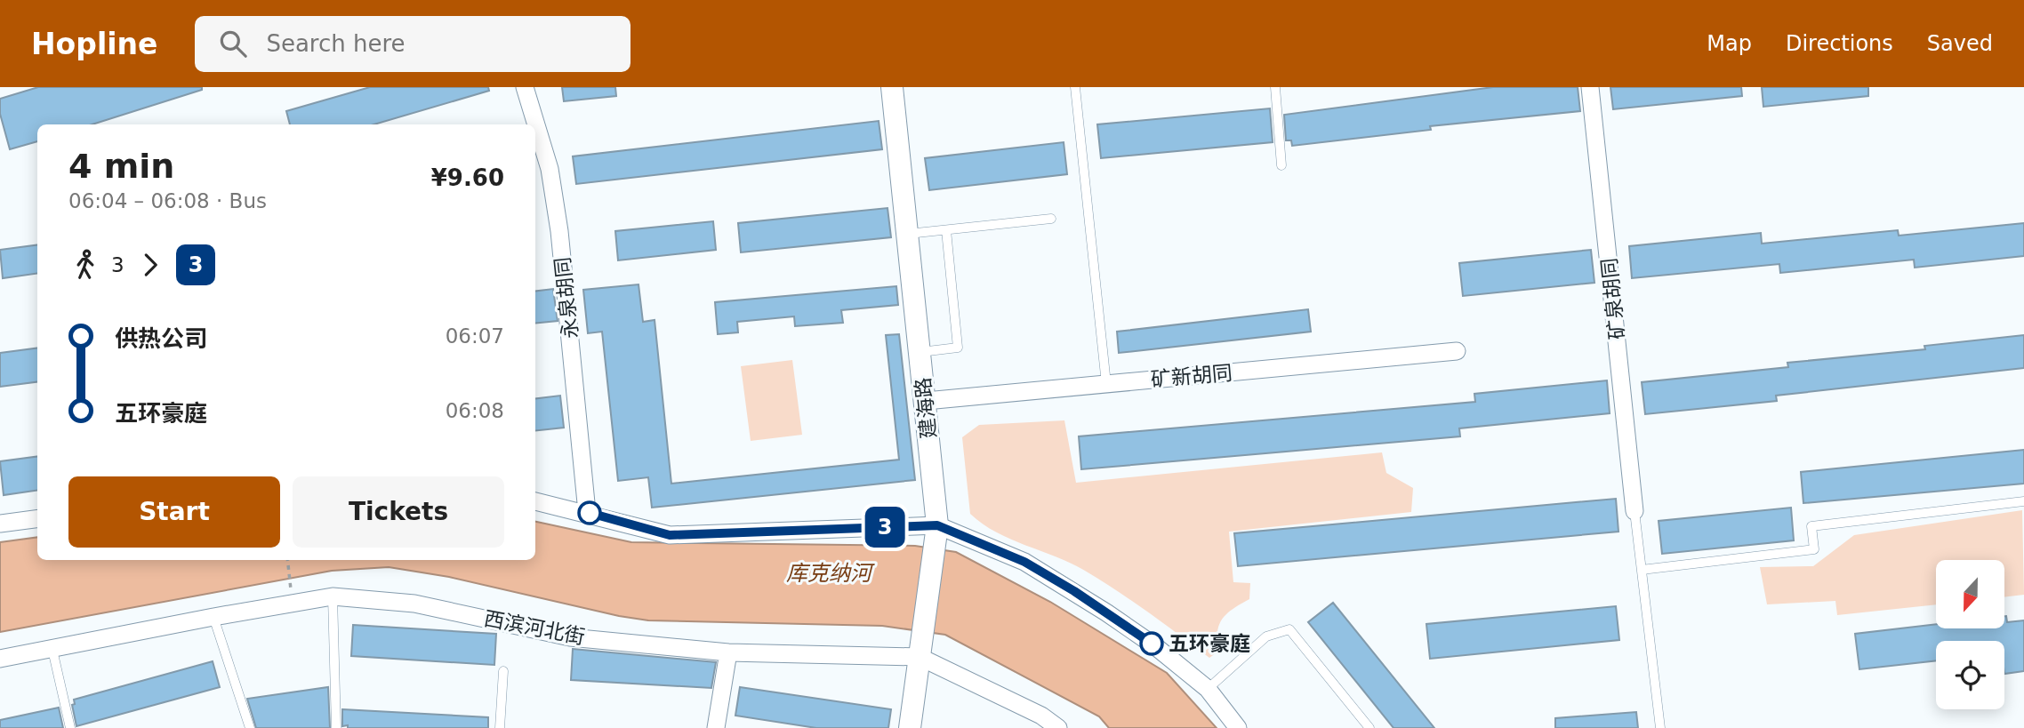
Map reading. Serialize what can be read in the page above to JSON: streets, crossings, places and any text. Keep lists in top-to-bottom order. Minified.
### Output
{"streets":{"street":["永泉胡同","矿泉胡同","矿新胡同","建海路","西滨河北街"]},"crossings":[["矿新胡同","建海路"],["建海路","西滨河北街"]],"water":["库克纳河"],"places":["五环豪庭"],"lines":["bus line 3"],"north":"bottom","page":{"header":"Hopline","search":"Search here","nav":["Map","Directions","Saved"],"on_map":"3","heading":["4 min","06:04 – 06:08 · Bus","¥9.60"],"legs":["3","3"],"list":[{"name":"供热公司","value":"06:07"},{"name":"五环豪庭","value":"06:08"}],"buttons":["Start","Tickets"]}}
